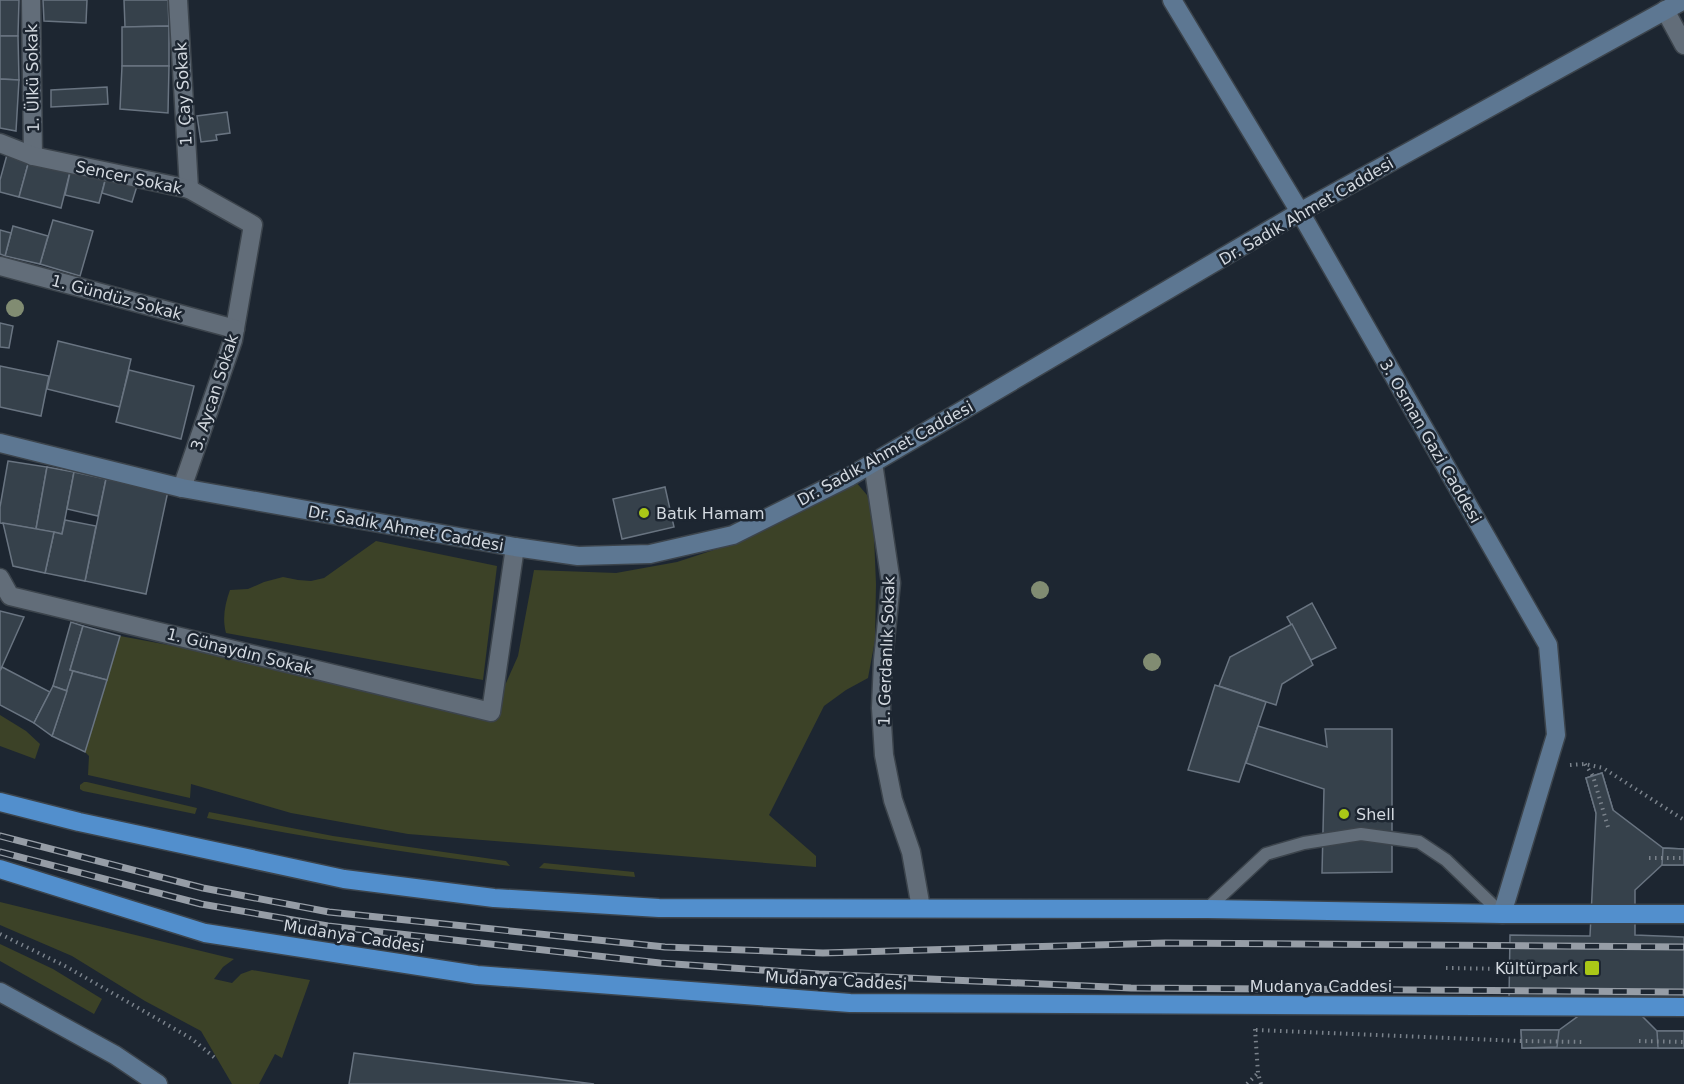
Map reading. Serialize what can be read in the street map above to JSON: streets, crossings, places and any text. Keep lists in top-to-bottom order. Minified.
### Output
{"streets":{"highway":["Mudanya Caddesi"],"main road":["Dr. Sadık Ahmet Caddesi","3. Osman Gazi Caddesi"],"street":["1. Ülkü Sokak","1. Çay Sokak","Sencer Sokak","1. Gündüz Sokak","3. Aycan Sokak","1. Günaydın Sokak","1. Gerdanlık Sokak"]},"crossings":[["1. Ülkü Sokak","Sencer Sokak"],["1. Çay Sokak","Sencer Sokak"],["Sencer Sokak","3. Aycan Sokak"],["Dr. Sadık Ahmet Caddesi","3. Aycan Sokak"],["Dr. Sadık Ahmet Caddesi","3. Osman Gazi Caddesi"],["Dr. Sadık Ahmet Caddesi","1. Günaydın Sokak"],["Dr. Sadık Ahmet Caddesi","1. Gerdanlık Sokak"],["1. Gündüz Sokak","3. Aycan Sokak"]],"places":{"other":["Batık Hamam","Shell"],"transit":["Kültürpark"]}}
